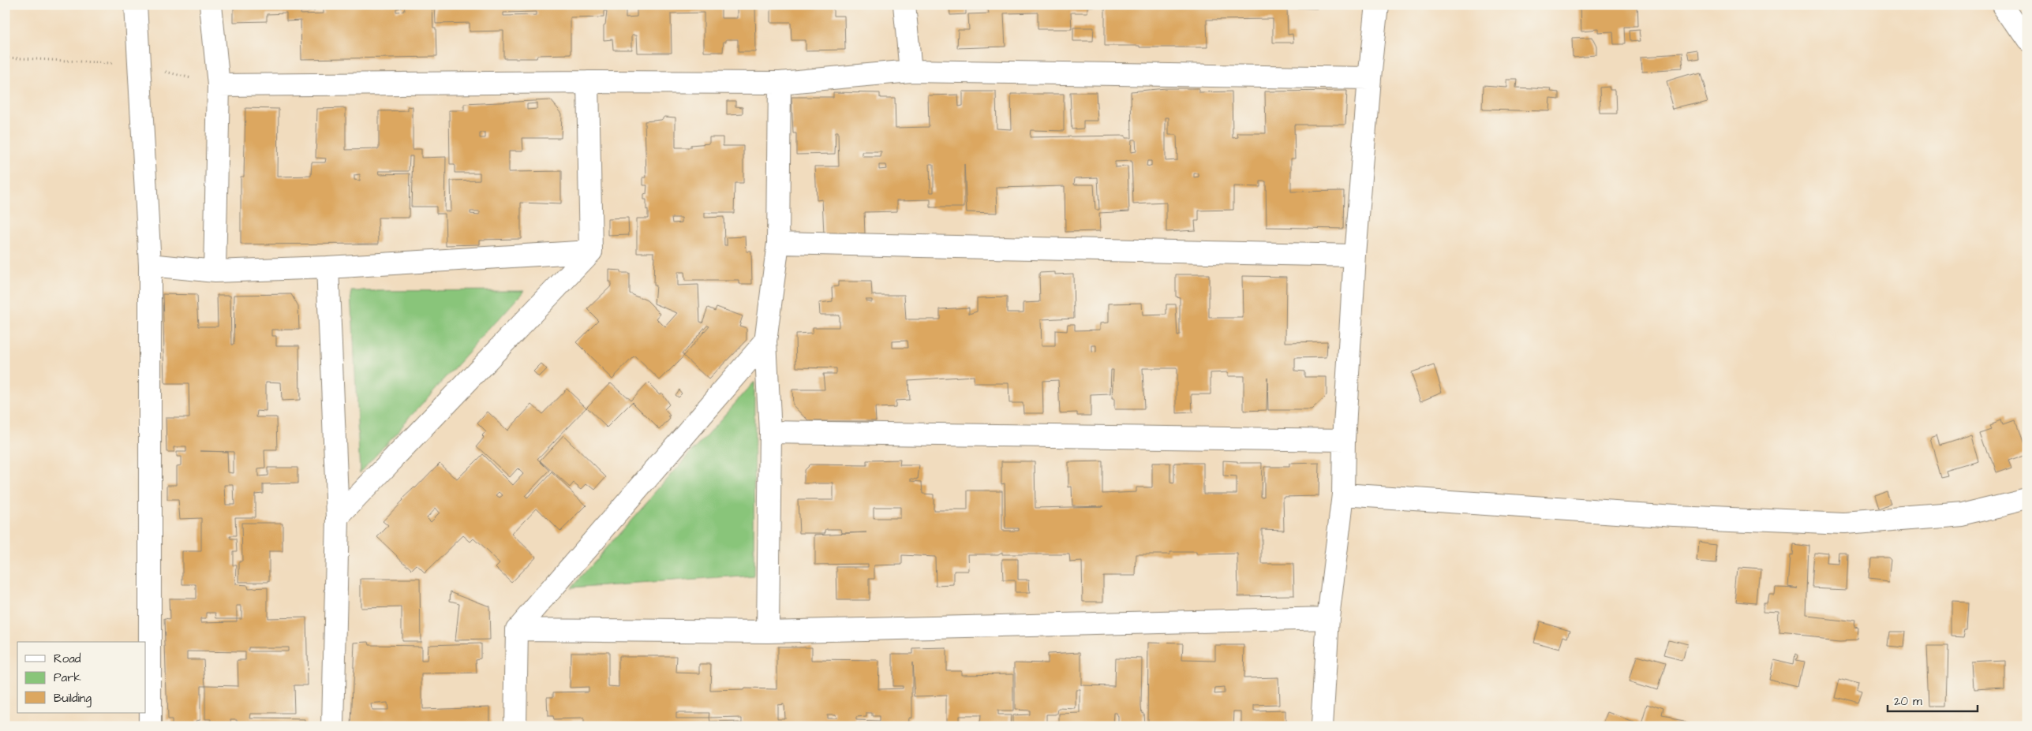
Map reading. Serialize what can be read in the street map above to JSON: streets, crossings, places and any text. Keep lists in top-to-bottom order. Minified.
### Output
{"legend":["Road","Park","Building"],"scale_bar":"20 m"}
